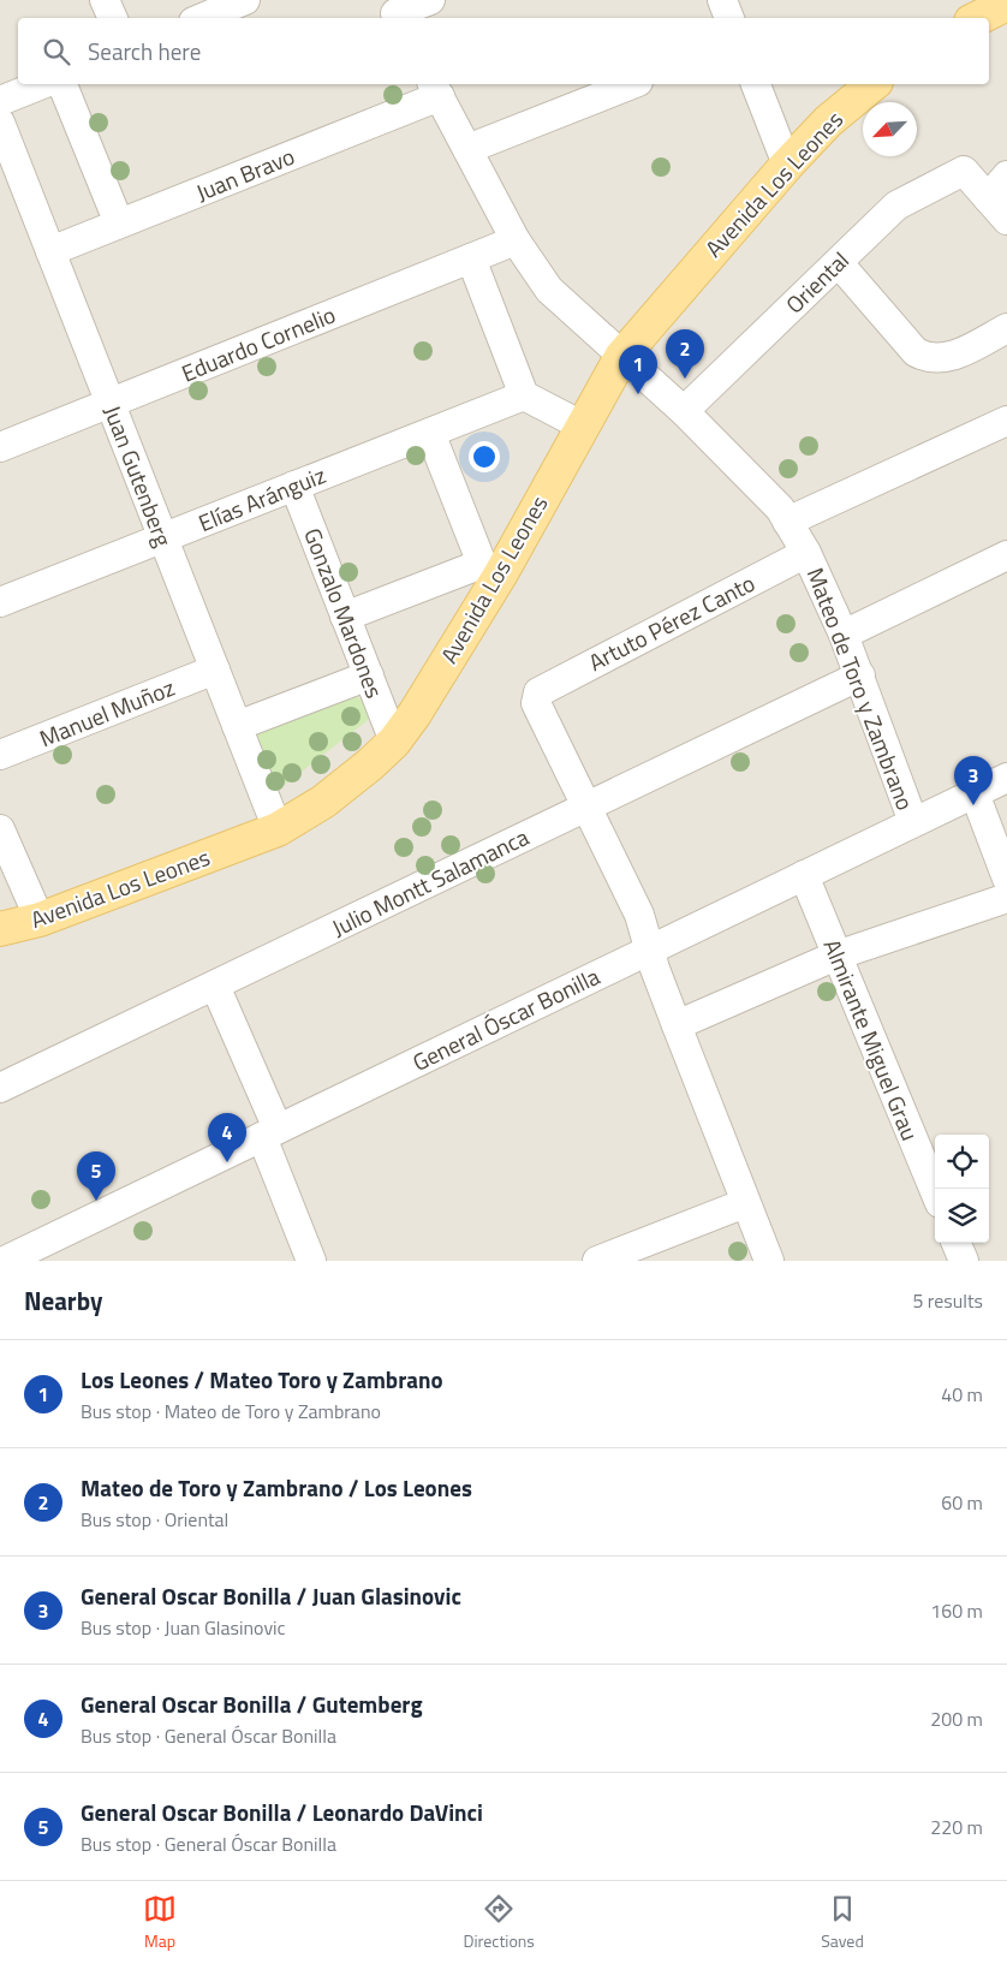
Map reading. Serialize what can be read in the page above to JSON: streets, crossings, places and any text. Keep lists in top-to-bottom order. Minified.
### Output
{"streets":{"main road":["Avenida Los Leones"],"street":["Juan Bravo","Oriental","Eduardo Cornelio","Juan Gutenberg","Elías Aránguiz","Gonzalo Mardones","Artuto Pérez Canto","Mateo de Toro y Zambrano","Manuel Muñoz","Julio Montt Salamanca","General Óscar Bonilla","Almirante Miguel Grau"]},"crossings":[["Juan Bravo","Juan Gutenberg"],["Juan Bravo","Mateo de Toro y Zambrano"],["Avenida Los Leones","Juan Gutenberg"],["Avenida Los Leones","Gonzalo Mardones"],["Avenida Los Leones","Mateo de Toro y Zambrano"],["Oriental","Mateo de Toro y Zambrano"],["Eduardo Cornelio","Juan Gutenberg"],["Eduardo Cornelio","Mateo de Toro y Zambrano"],["Juan Gutenberg","Elías Aránguiz"],["Juan Gutenberg","Manuel Muñoz"],["Elías Aránguiz","Gonzalo Mardones"],["Artuto Pérez Canto","Mateo de Toro y Zambrano"],["Artuto Pérez Canto","Julio Montt Salamanca"],["Mateo de Toro y Zambrano","Julio Montt Salamanca"],["Mateo de Toro y Zambrano","General Óscar Bonilla"],["General Óscar Bonilla","Almirante Miguel Grau"]],"north":"bottom left","page":{"search":"Search here","pins":["2","1","3","4","5"],"heading":["Nearby","5 results"],"list":[{"mark":"1","name":"Los Leones / Mateo Toro y Zambrano","note":"Bus stop · Mateo de Toro y Zambrano","value":"40 m"},{"mark":"2","name":"Mateo de Toro y Zambrano / Los Leones","note":"Bus stop · Oriental","value":"60 m"},{"mark":"3","name":"General Oscar Bonilla / Juan Glasinovic","note":"Bus stop · Juan Glasinovic","value":"160 m"},{"mark":"4","name":"General Oscar Bonilla / Gutemberg","note":"Bus stop · General Óscar Bonilla","value":"200 m"},{"mark":"5","name":"General Oscar Bonilla / Leonardo DaVinci","note":"Bus stop · General Óscar Bonilla","value":"220 m"}],"nav":["Map","Directions","Saved"]}}
